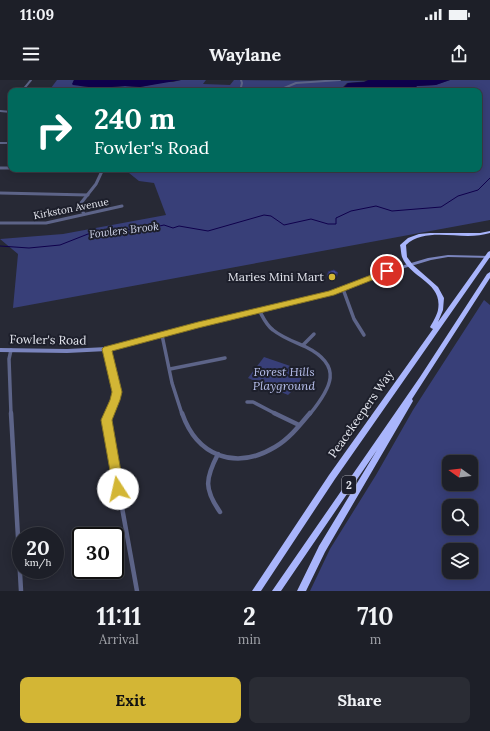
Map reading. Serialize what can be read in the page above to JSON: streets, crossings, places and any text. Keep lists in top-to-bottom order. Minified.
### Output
{"streets":{"highway":["Peacekeepers Way","2"],"street":["Kirkston Avenue","Fowler's Road"]},"water":["Fowlers Brook"],"parks":["Forest Hills Playground"],"places":["Maries Mini Mart"],"north":"left","page":{"status":"11:09","header":"Waylane","turn":["240 m","Fowler's Road"],"speed":"20 km/h","limit":"30","eta":["11:11","Arrival","2","min","710","m"],"buttons":["Exit","Share"]}}
